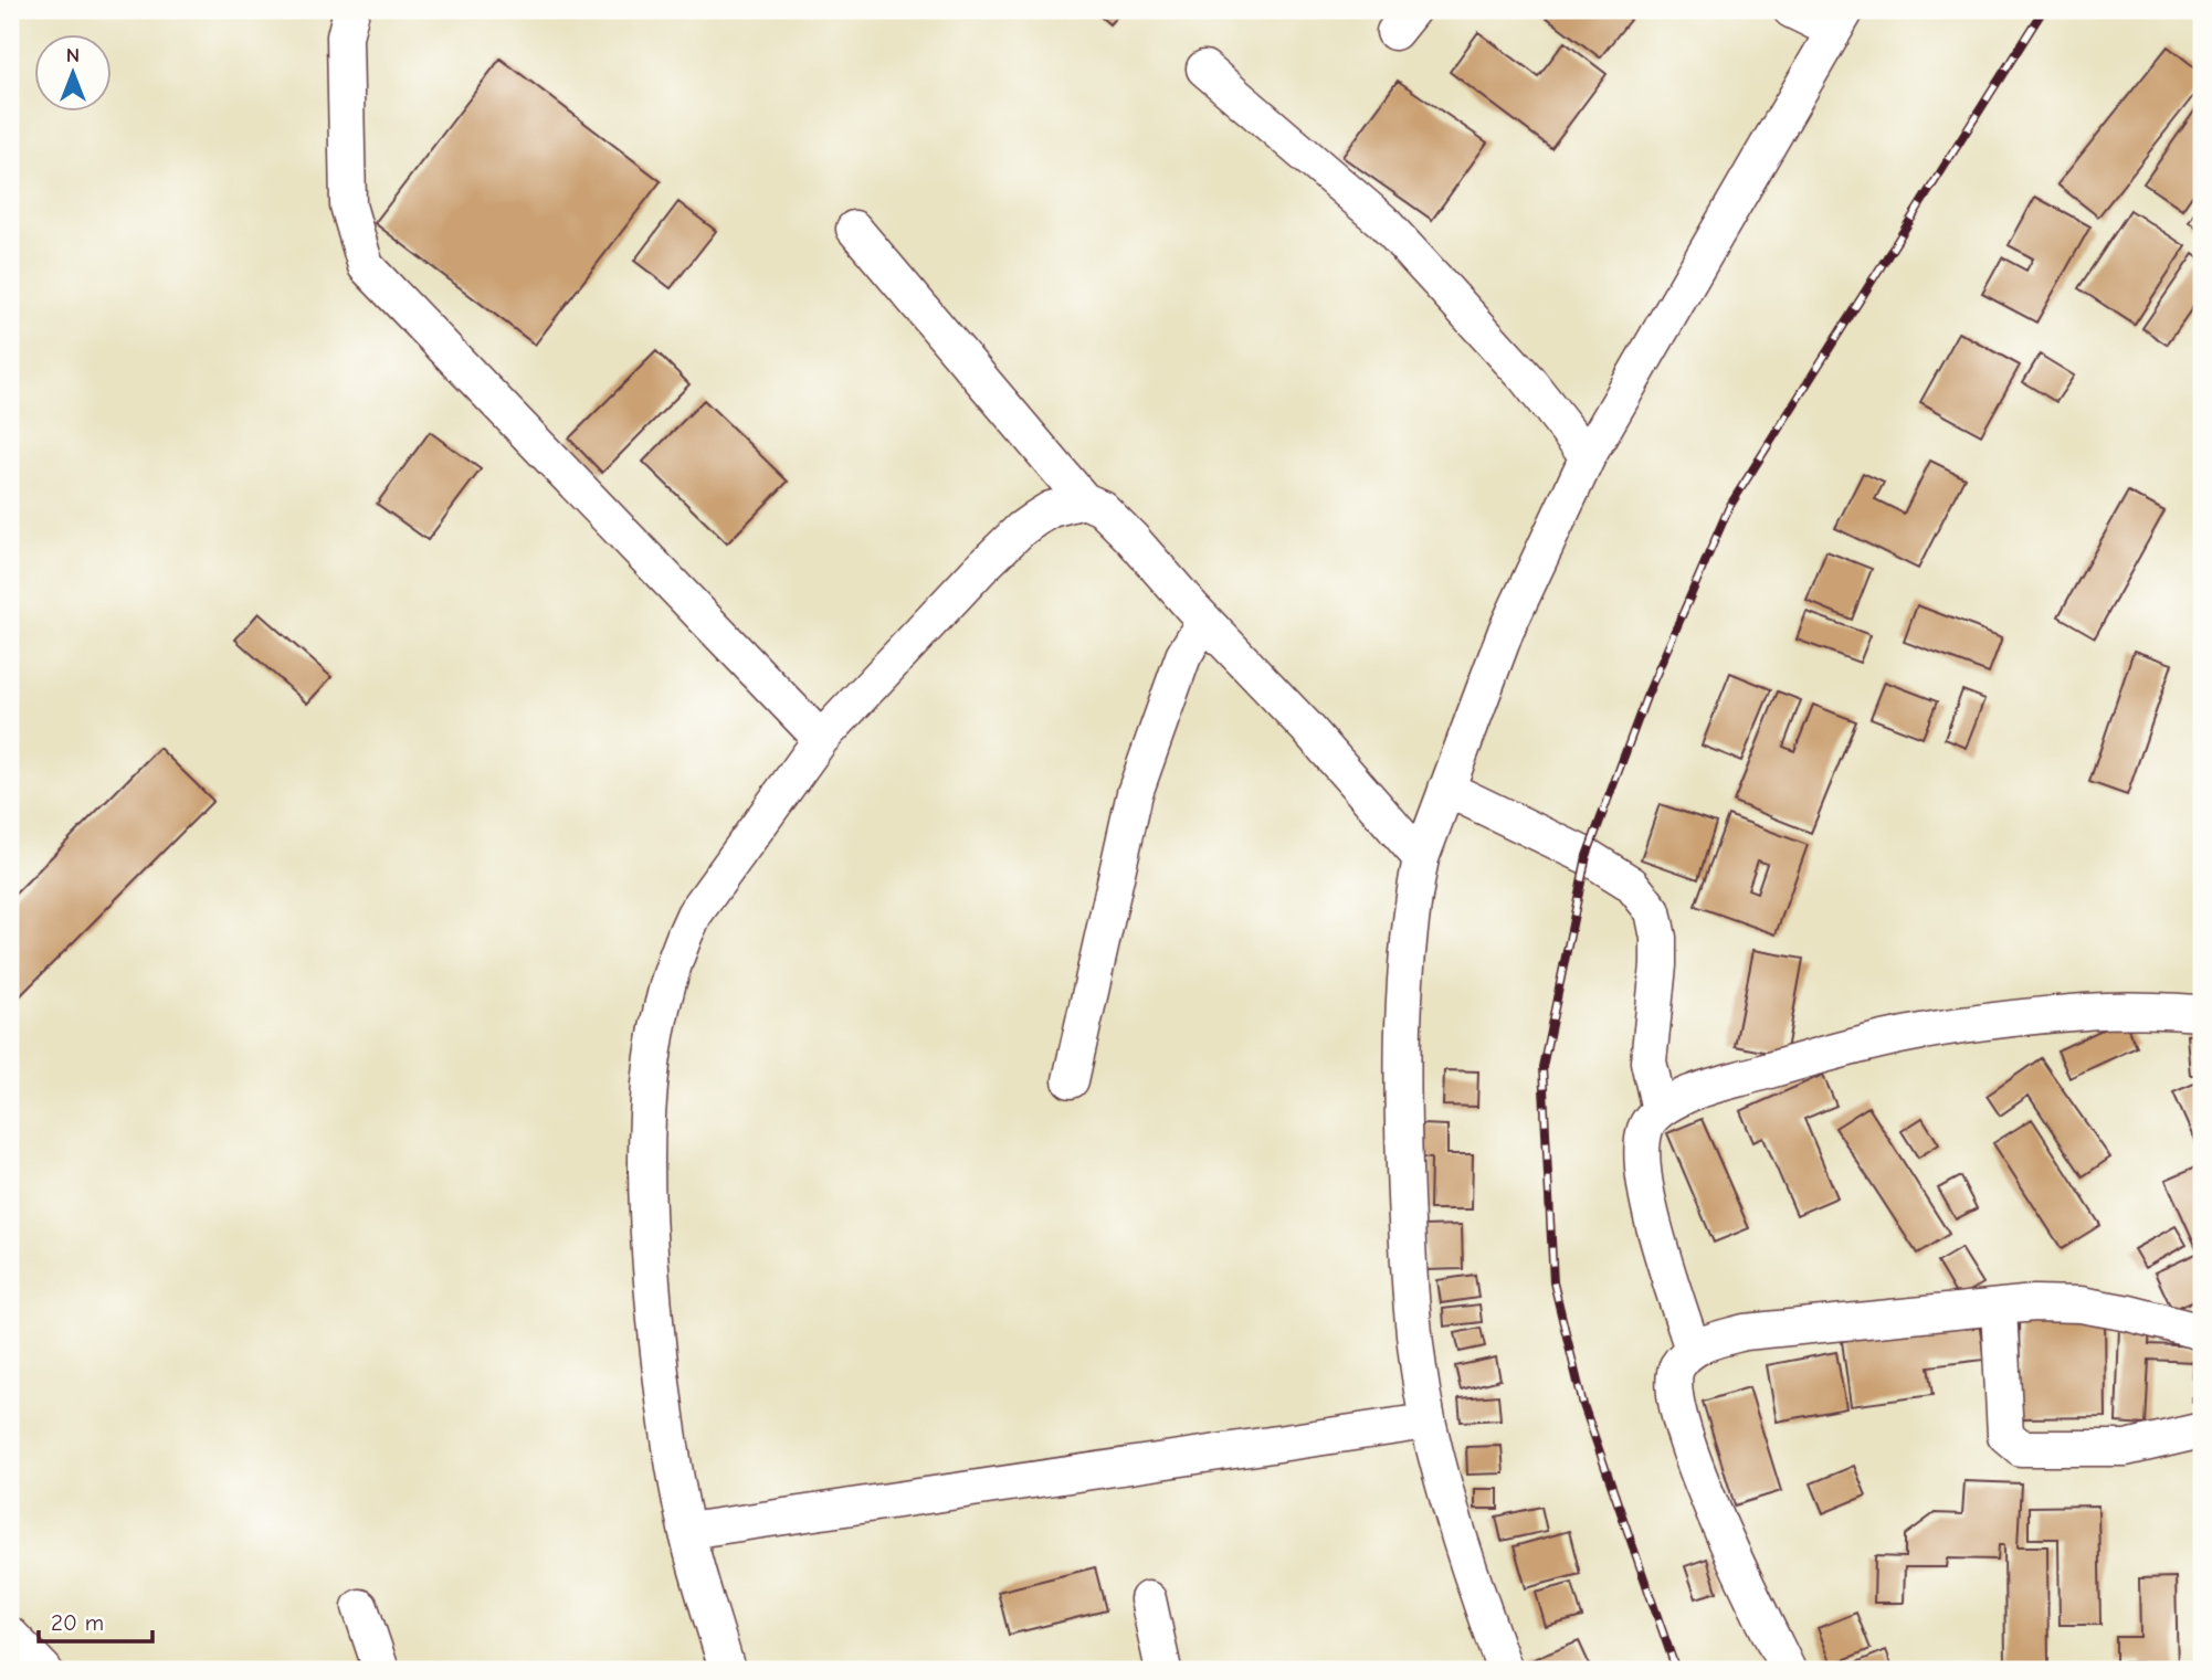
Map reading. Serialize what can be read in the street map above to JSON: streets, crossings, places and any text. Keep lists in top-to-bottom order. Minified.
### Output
{"scale_bar":"20 m","north":"top"}
